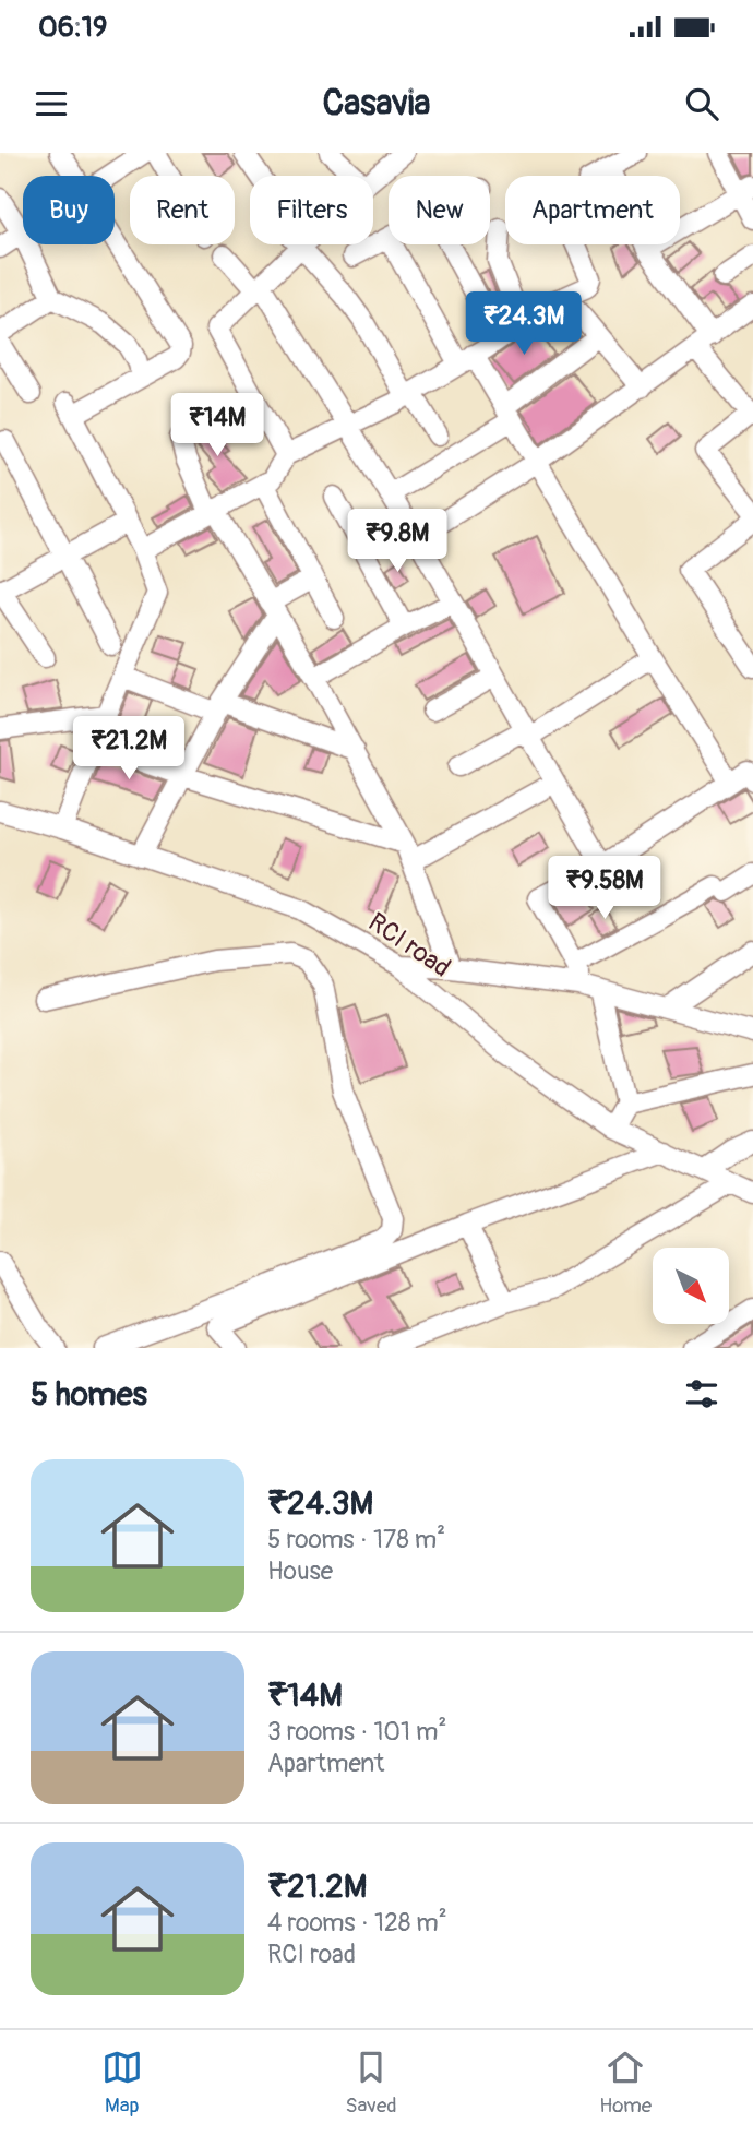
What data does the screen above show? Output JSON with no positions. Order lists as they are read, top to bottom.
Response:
{
  "streets": {
    "street": ["RCI road"]
  },
  "north": "bottom right",
  "page": {
    "status": "06:19",
    "header": "Casavia",
    "chip": [
      "Buy",
      "Rent",
      "Filters",
      "New",
      "Apartment"
    ],
    "price": [
      "₹24.3M",
      "₹14M",
      "₹9.8M",
      "₹21.2M",
      "₹9.58M"
    ],
    "heading": "5 homes",
    "list": [
      {
        "name": "₹24.3M",
        "note": "5 rooms · 178 m² · House"
      },
      {
        "name": "₹14M",
        "note": "3 rooms · 101 m² · Apartment"
      },
      {
        "name": "₹21.2M",
        "note": "4 rooms · 128 m² · RCI road"
      }
    ],
    "tabs": ["Map", "Saved", "Home"]
  }
}
